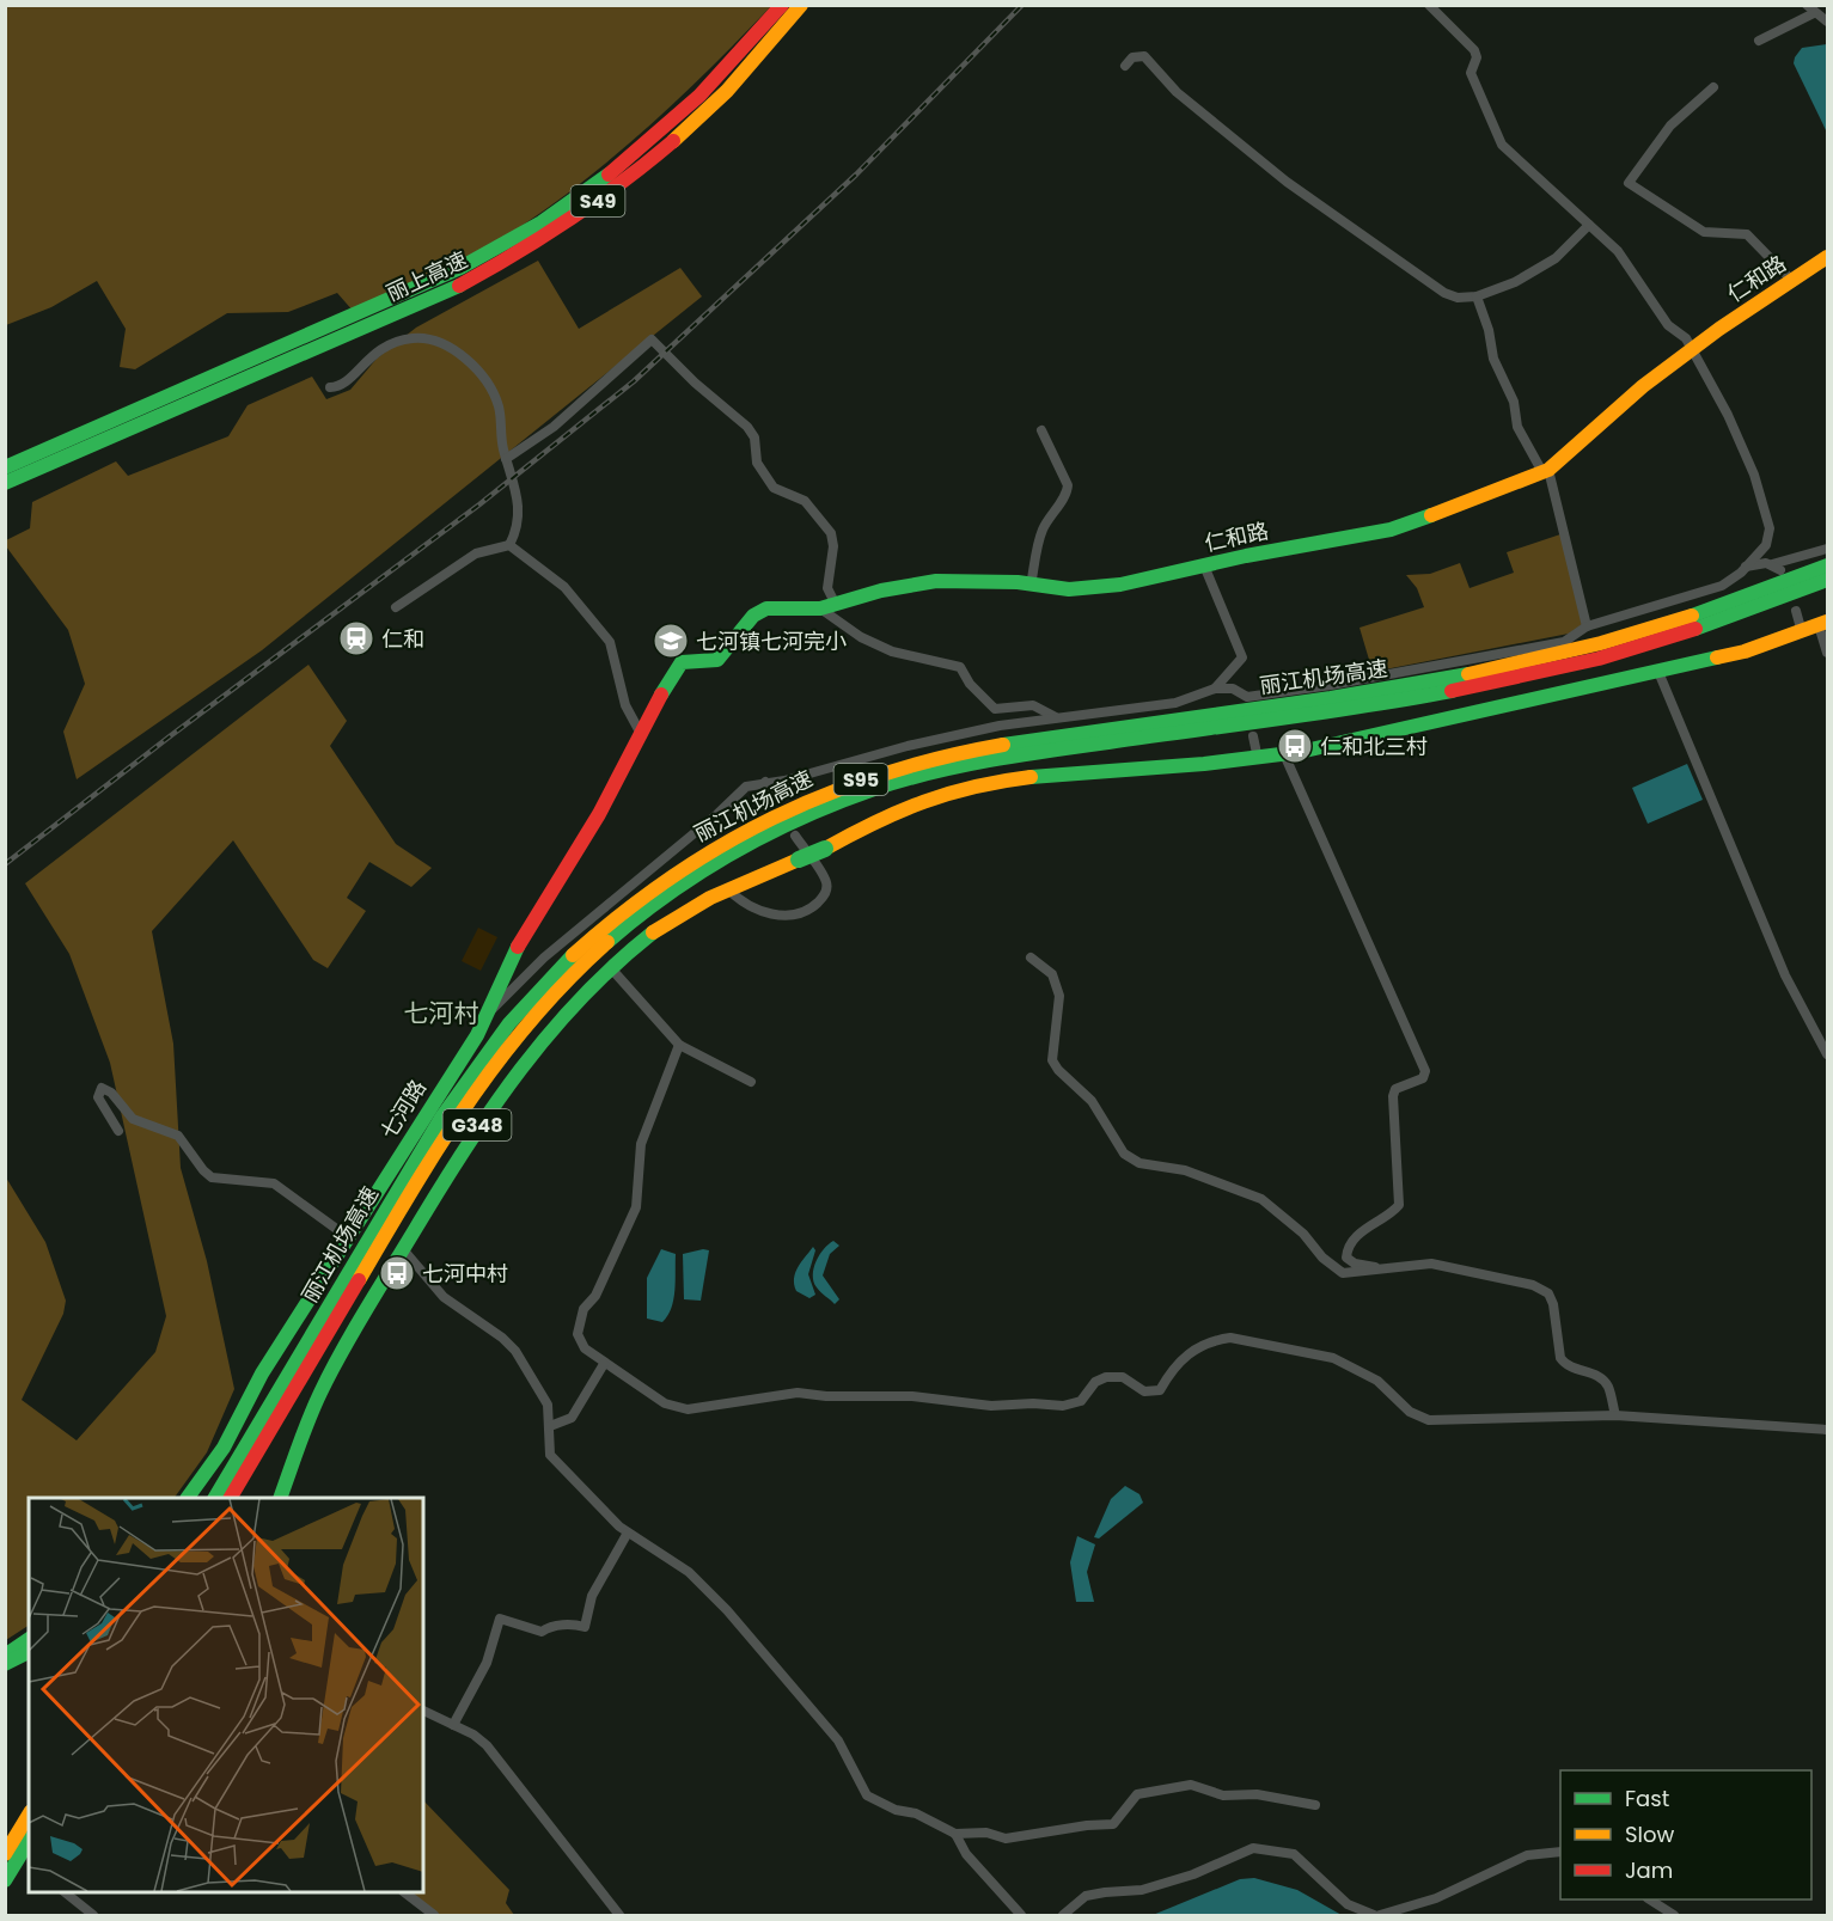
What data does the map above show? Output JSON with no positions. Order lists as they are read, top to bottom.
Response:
{
  "streets": {
    "main road": [
      "S49",
      "丽上高速",
      "仁和路",
      "丽江机场高速",
      "S95",
      "七河路",
      "G348"
    ]
  },
  "crossings": [
    ["仁和路", "七河路"]
  ],
  "districts": ["七河村"],
  "places": {
    "station": ["仁和"],
    "school or university": ["七河镇七河完小"],
    "bus stop": ["仁和北三村", "七河中村"]
  },
  "legend": ["Fast", "Slow", "Jam"]
}
